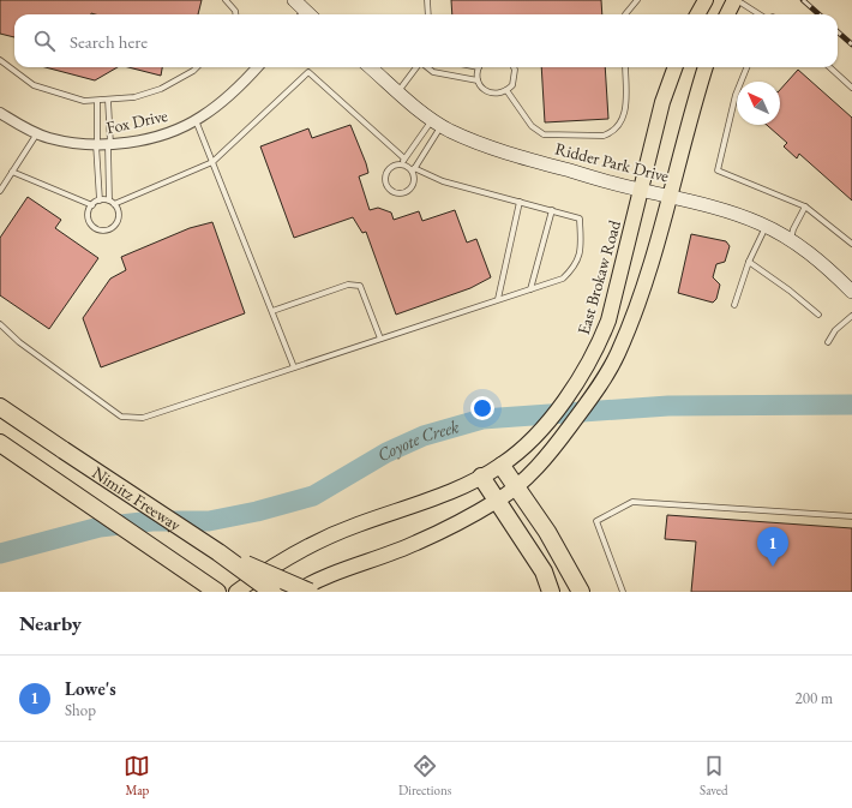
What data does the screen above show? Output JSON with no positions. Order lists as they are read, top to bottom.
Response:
{
  "streets": {
    "highway": ["Nimitz Freeway"],
    "main road": ["East Brokaw Road"],
    "street": ["Fox Drive", "Ridder Park Drive"]
  },
  "crossings": [
    ["Ridder Park Drive", "East Brokaw Road"]
  ],
  "water": ["Coyote Creek"],
  "north": "top left",
  "page": {
    "search": "Search here",
    "pins": "1",
    "heading": "Nearby",
    "list": [
      {
        "mark": "1",
        "name": "Lowe's",
        "note": "Shop",
        "value": "200 m"
      }
    ],
    "nav": ["Map", "Directions", "Saved"]
  }
}
